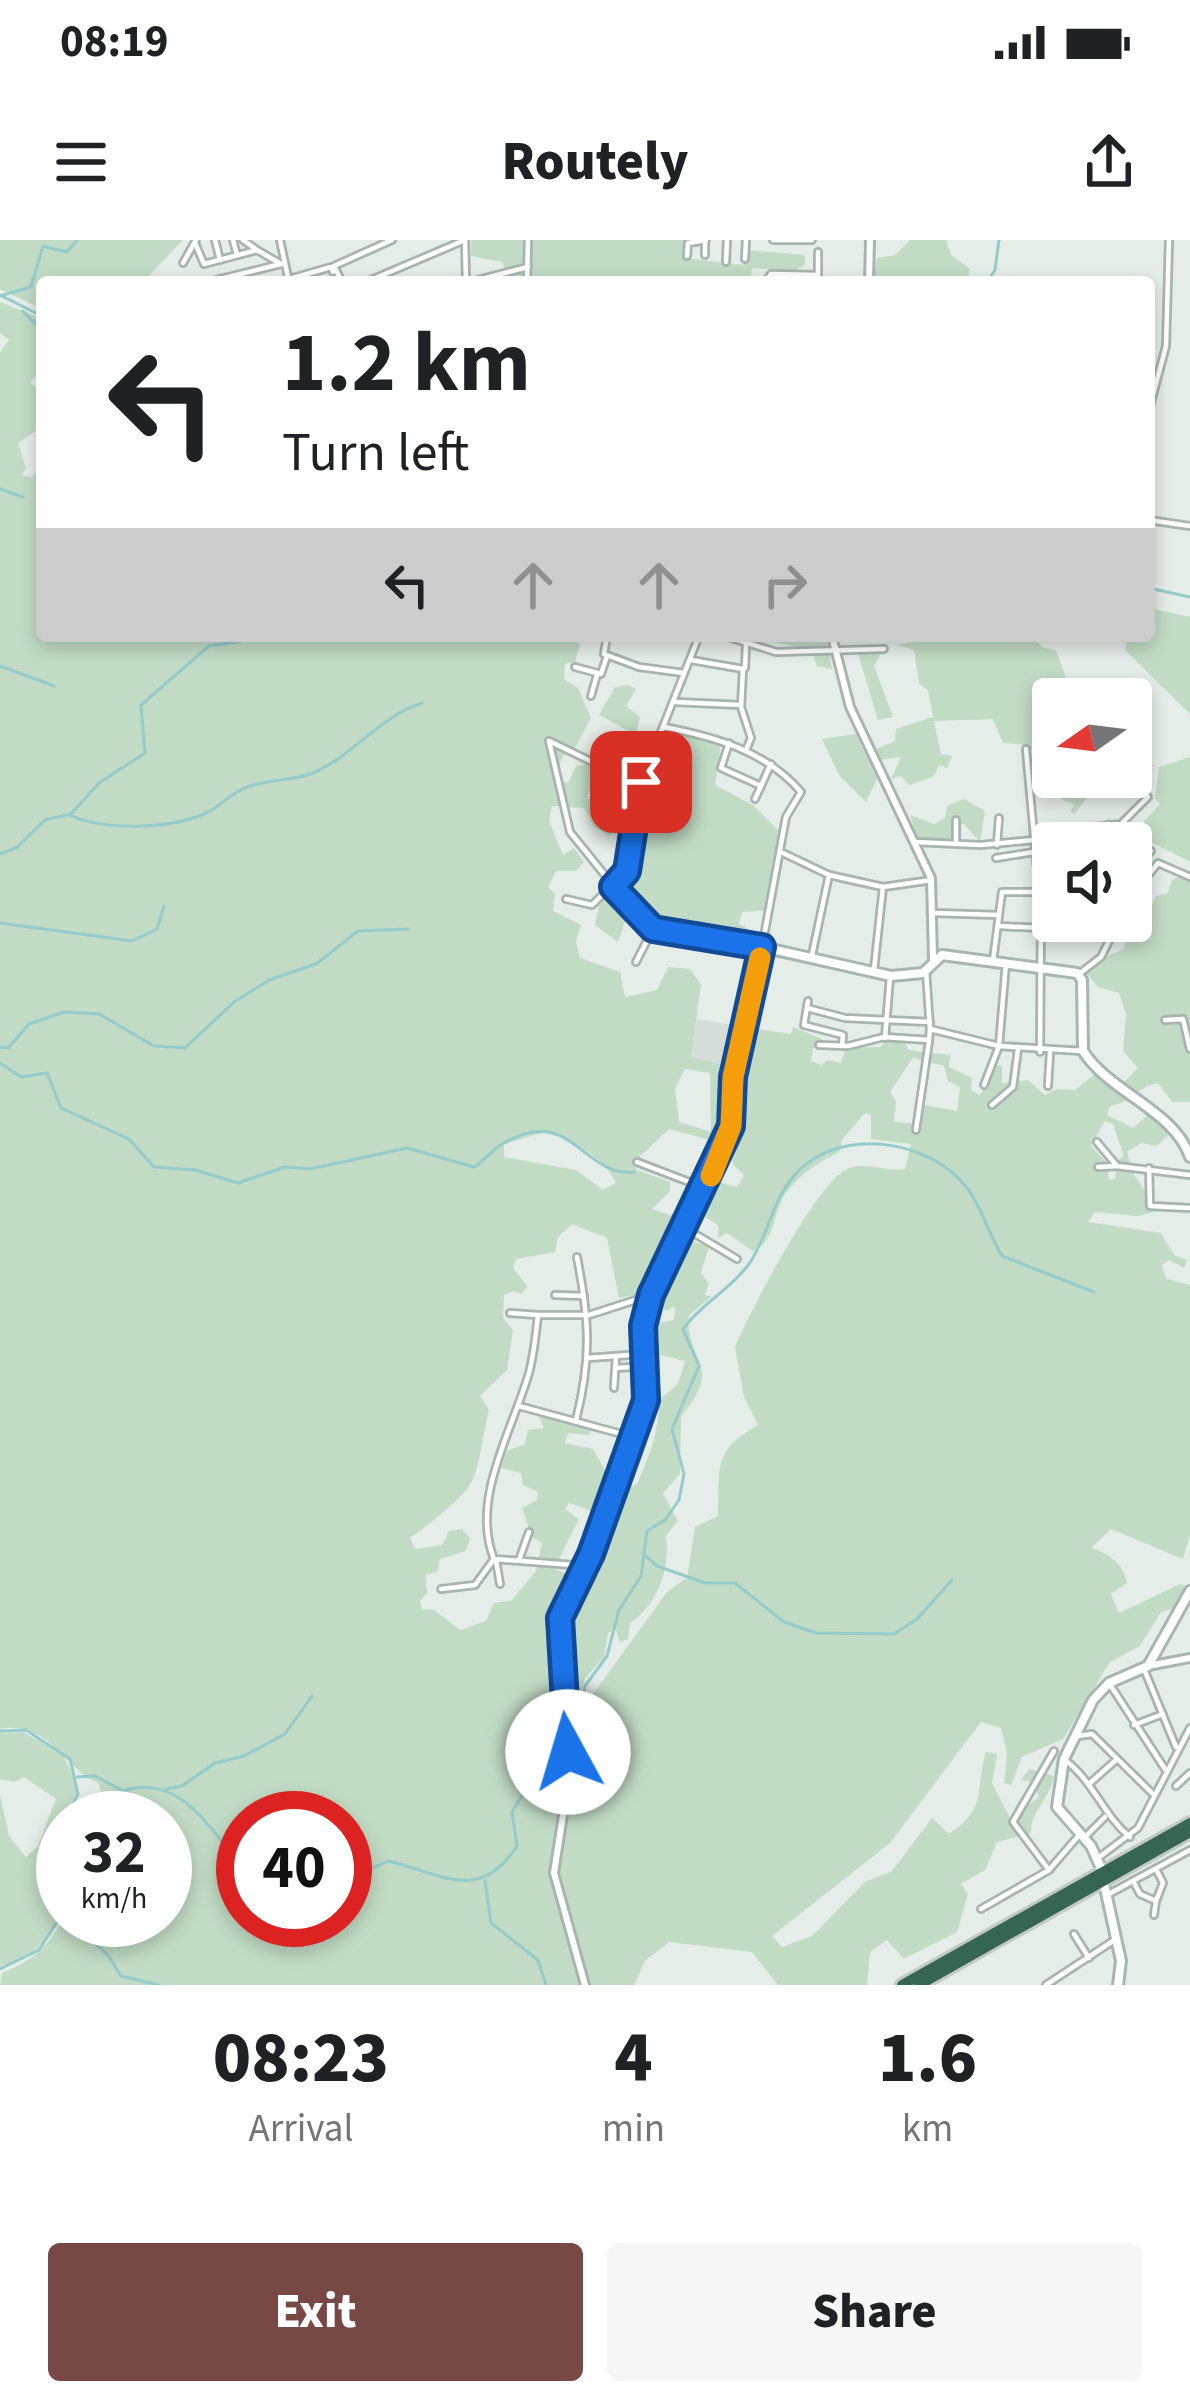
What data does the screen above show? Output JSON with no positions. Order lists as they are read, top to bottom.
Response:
{
  "north": "left",
  "page": {
    "status": "08:19",
    "header": "Routely",
    "turn": ["1.2 km", "Turn left"],
    "speed": "32 km/h",
    "limit": "40",
    "eta": [
      "08:23",
      "Arrival",
      "4",
      "min",
      "1.6",
      "km"
    ],
    "buttons": ["Exit", "Share"]
  }
}
